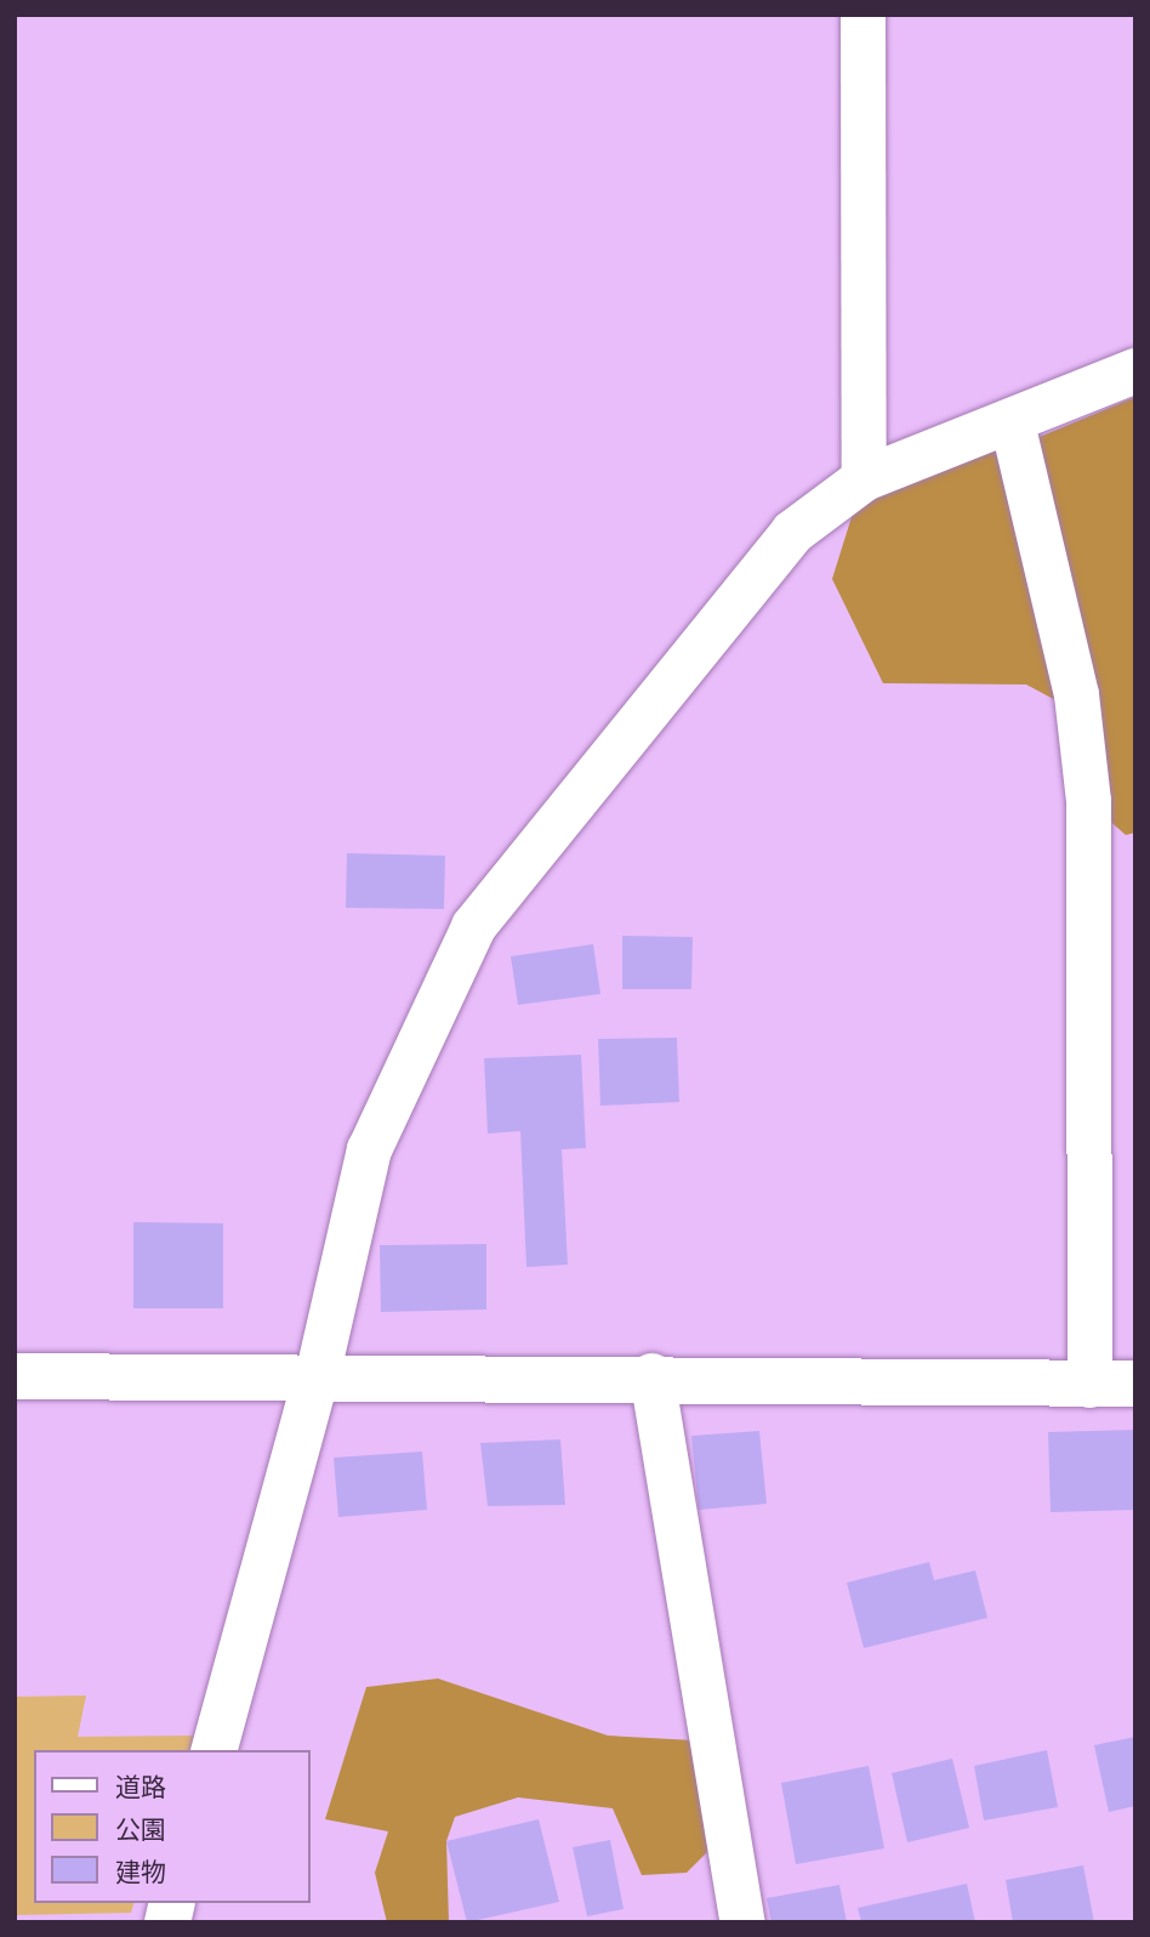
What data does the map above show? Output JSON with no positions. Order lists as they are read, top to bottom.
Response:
{
  "legend": ["道路", "公園", "建物"]
}
